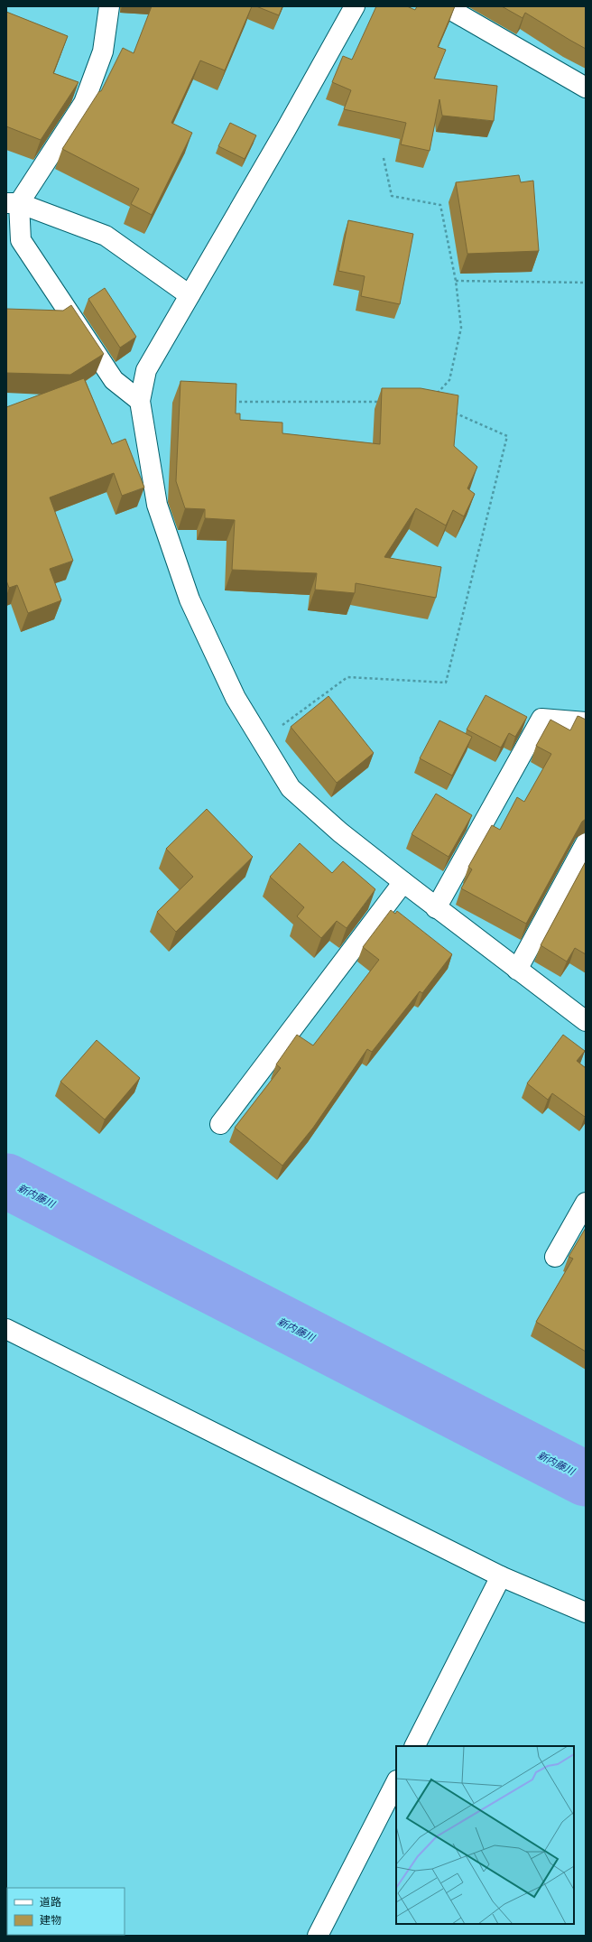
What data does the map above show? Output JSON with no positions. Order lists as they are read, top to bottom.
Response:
{
  "water": ["新内藤川"],
  "legend": ["道路", "建物"]
}
